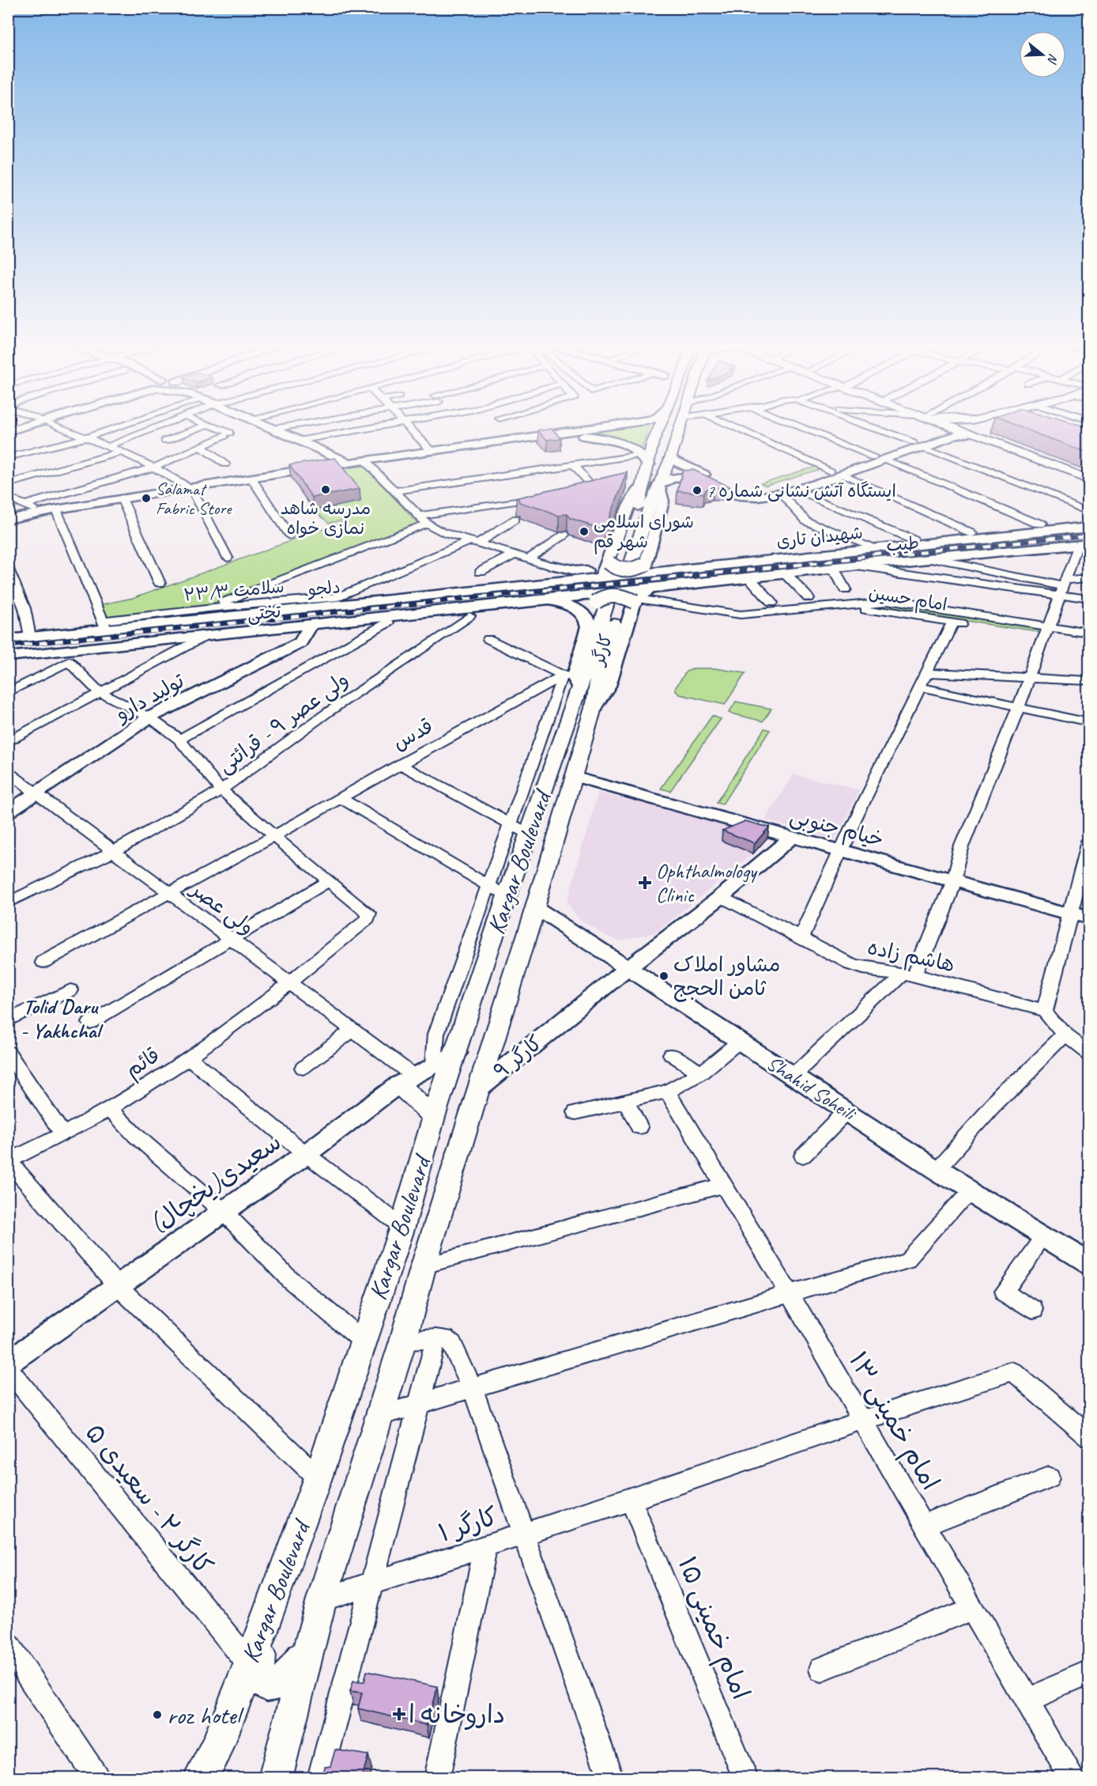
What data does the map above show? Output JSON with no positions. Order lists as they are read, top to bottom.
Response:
{
  "streets": {
    "main road": ["Kargar Boulevard"],
    "street": [
      "شهیدان تاری",
      "طیب",
      "دلجو",
      "سلامت ۲۳/۳",
      "امام حسین",
      "تختی",
      "کارگر",
      "تولید دارو",
      "ولی عصر ۹ - قرائتی",
      "قدس",
      "خیام جنوبی",
      "ولی عصر",
      "هاشم زاده",
      "کارگر ۹",
      "قائم",
      "Shahid Soheili",
      "سعیدی(یخچال)",
      "امام خمینی ۱۳",
      "کارگر ۲ - سعیدی ۵",
      "کارگر ۱",
      "امام خمینی ۱۵"
    ]
  },
  "crossings": [
    ["شهیدان تاری", "دلجو"],
    ["طیب", "تختی"],
    ["طیب", "کارگر"],
    ["دلجو", "سلامت ۲۳/۳"],
    ["تختی", "کارگر"],
    ["تختی", "تولید دارو"],
    ["کارگر", "Kargar Boulevard"],
    ["تولید دارو", "ولی عصر"],
    ["ولی عصر ۹ - قرائتی", "ولی عصر"],
    ["قدس", "Kargar Boulevard"],
    ["قدس", "ولی عصر"],
    ["خیام جنوبی", "Kargar Boulevard"],
    ["خیام جنوبی", "کارگر ۹"],
    ["Kargar Boulevard", "کارگر ۹"],
    ["Kargar Boulevard", "Shahid Soheili"],
    ["Kargar Boulevard", "سعیدی(یخچال)"],
    ["Kargar Boulevard", "کارگر ۲ - سعیدی ۵"],
    ["Kargar Boulevard", "کارگر ۱"],
    ["ولی عصر", "قائم"],
    ["ولی عصر", "سعیدی(یخچال)"],
    ["هاشم زاده", "کارگر ۹"],
    ["کارگر ۹", "Shahid Soheili"],
    ["امام خمینی ۱۳", "کارگر ۱"],
    ["کارگر ۱", "امام خمینی ۱۵"]
  ],
  "districts": ["Tolid Daru - Yakhchal"],
  "places": {
    "other": [
      "مدرسه شاهد نمازی خواه",
      "ایستگاه آتش نشانی شماره 7",
      "Salamat Fabric Store",
      "شورای اسلامی شهر قم",
      "مشاور املاک ثامن الحجج",
      "roz hotel"
    ],
    "health": ["Ophthalmology Clinic", "داروخانه ا"]
  },
  "north": "right"
}
